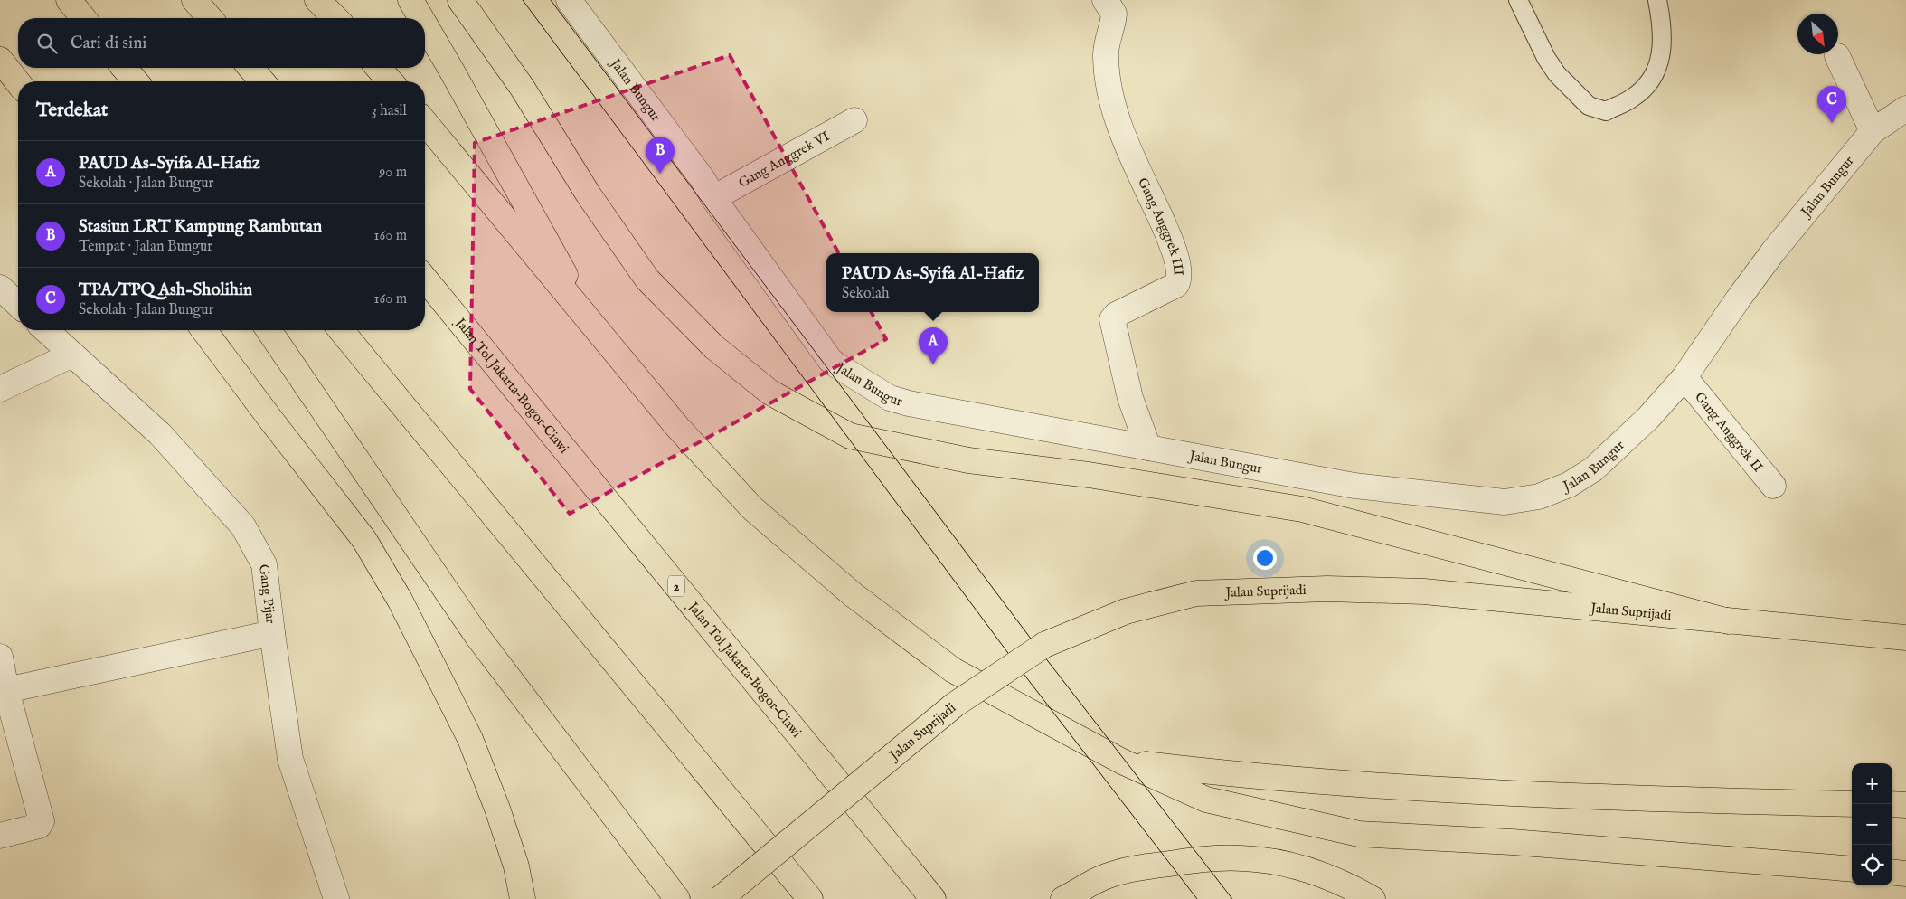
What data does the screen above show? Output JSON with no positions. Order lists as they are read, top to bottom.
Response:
{
  "streets": {
    "main road": ["Jalan Tol Jakarta–Bogor–Ciawi", "2", "Jalan Suprijadi"],
    "street": [
      "Jalan Bungur",
      "Gang Anggrek VI",
      "Gang Anggrek III",
      "Gang Anggrek II",
      "Gang Pijar"
    ]
  },
  "crossings": [
    ["Jalan Bungur", "Gang Anggrek VI"],
    ["Jalan Bungur", "Gang Anggrek III"],
    ["Jalan Bungur", "Gang Anggrek II"]
  ],
  "north": "bottom right",
  "page": {
    "search": "Cari di sini",
    "heading": ["Terdekat", "3 hasil"],
    "pins": ["C", "B", "A"],
    "list": [
      {
        "mark": "A",
        "name": "PAUD As-Syifa Al-Hafiz",
        "note": "Sekolah · Jalan Bungur",
        "value": "90 m"
      },
      {
        "mark": "B",
        "name": "Stasiun LRT Kampung Rambutan",
        "note": "Tempat · Jalan Bungur",
        "value": "160 m"
      },
      {
        "mark": "C",
        "name": "TPA/TPQ Ash-Sholihin",
        "note": "Sekolah · Jalan Bungur",
        "value": "160 m"
      }
    ],
    "popup": ["PAUD As-Syifa Al-Hafiz", "Sekolah"],
    "map_buttons": ["+", "−"]
  }
}
